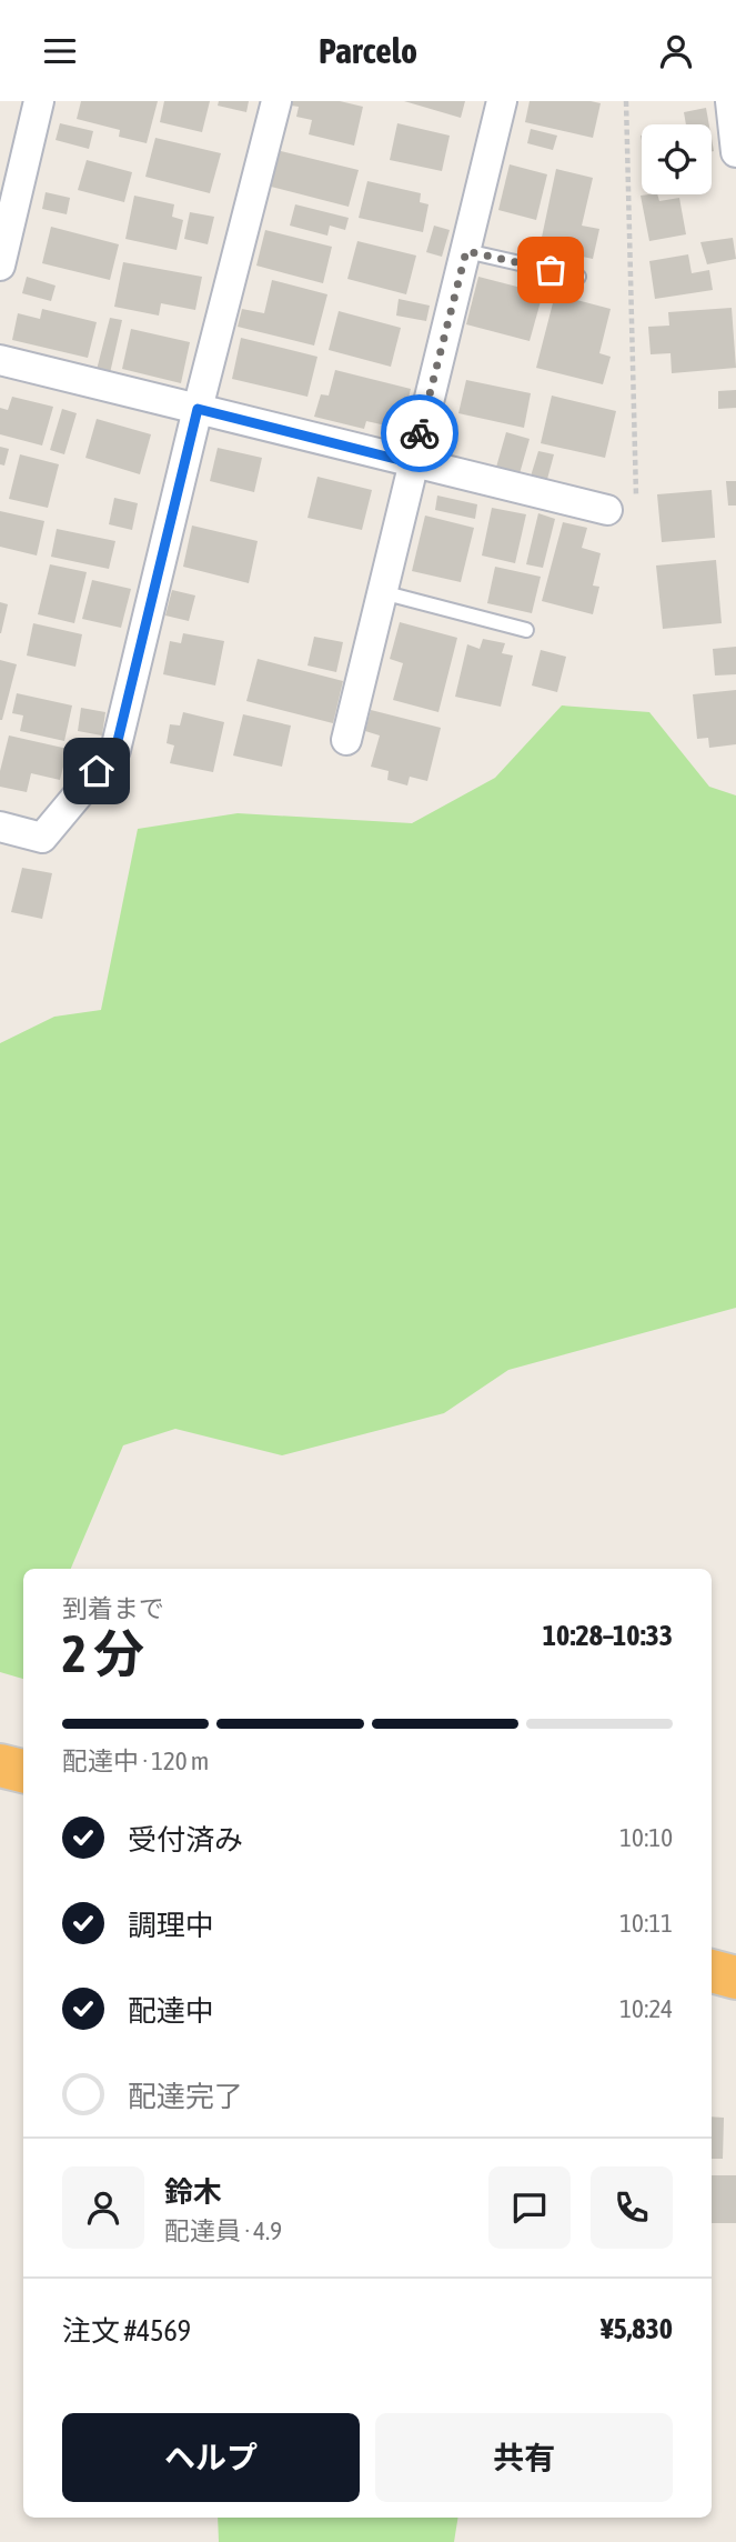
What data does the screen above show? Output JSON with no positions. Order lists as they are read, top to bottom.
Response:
{
  "page": {
    "header": "Parcelo",
    "heading": ["2 分", "到着まで", "10:28–10:33"],
    "panel": [
      "鈴木",
      "配達員 · 4.9",
      "注文 #4569",
      "¥5,830"
    ],
    "bar": "配達中 · 120 m",
    "list": [
      ["受付済み", "10:10"],
      ["調理中", "10:11"],
      ["配達中", "10:24"],
      "配達完了"
    ],
    "buttons": ["ヘルプ", "共有"]
  }
}
